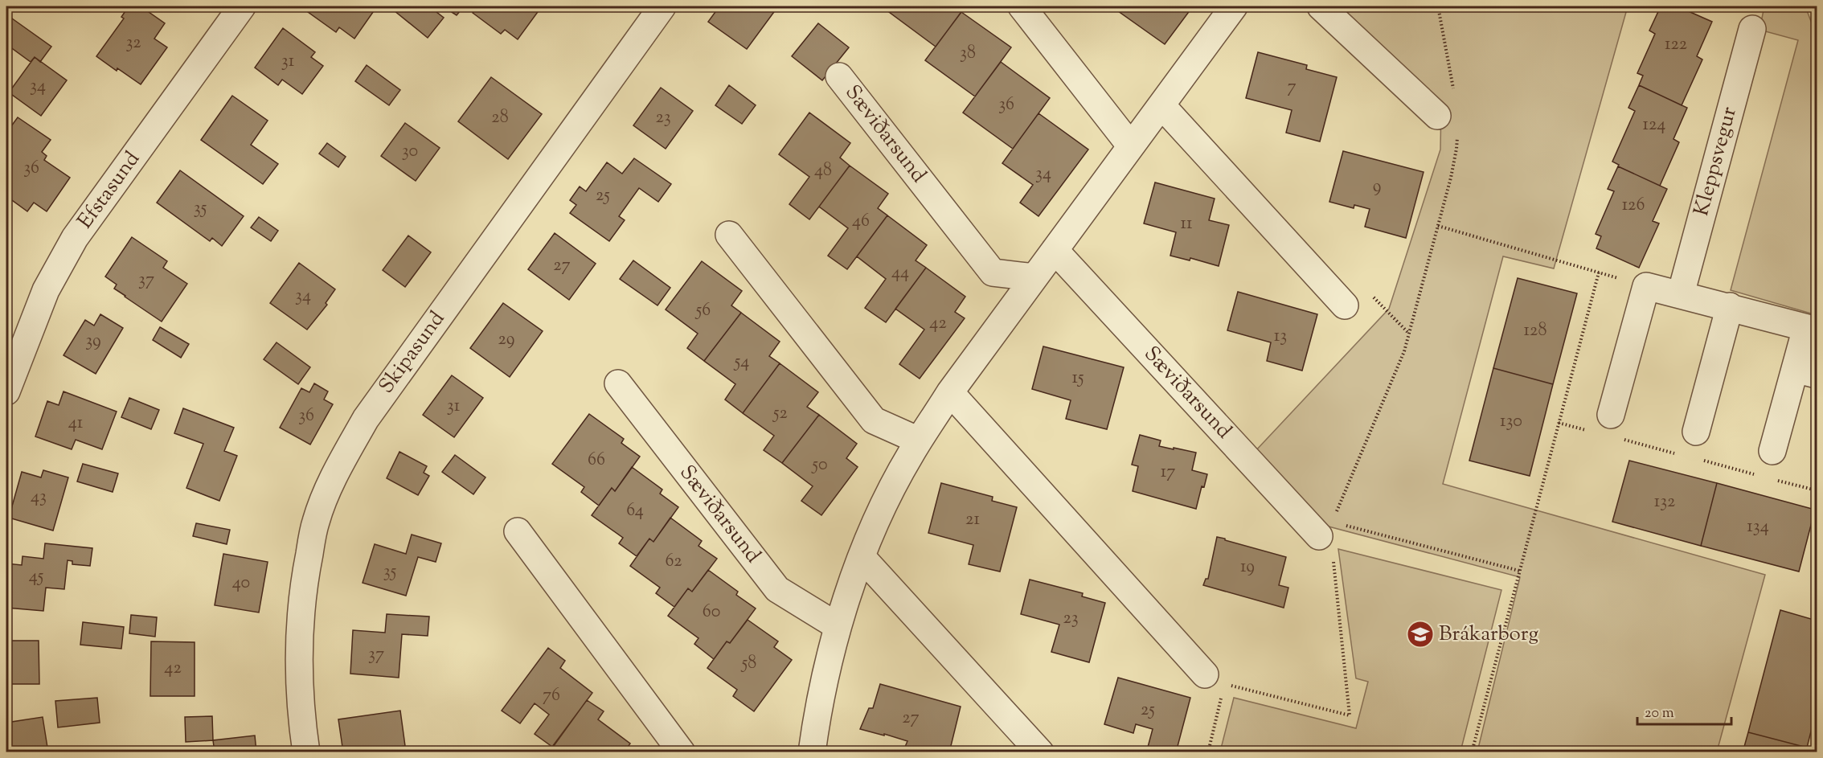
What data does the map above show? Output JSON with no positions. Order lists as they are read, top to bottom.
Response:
{
  "streets": {
    "street": [
      "Sæviðarsund",
      "Kleppsvegur",
      "Efstasund",
      "Skipasund"
    ]
  },
  "places": {
    "school or university": ["Brákarborg"]
  },
  "house_numbers": [
    "32",
    "122",
    "38",
    "31",
    "34",
    "7",
    "36",
    "28",
    "23",
    "124",
    "30",
    "36",
    "48",
    "34",
    "9",
    "25",
    "126",
    "35",
    "46",
    "11",
    "27",
    "44",
    "37",
    "34",
    "56",
    "42",
    "128",
    "13",
    "29",
    "39",
    "54",
    "15",
    "31",
    "52",
    "36",
    "130",
    "41",
    "66",
    "50",
    "17",
    "43",
    "132",
    "64",
    "21",
    "134",
    "62",
    "19",
    "35",
    "45",
    "40",
    "60",
    "23",
    "37",
    "58",
    "42",
    "76",
    "25",
    "27"
  ],
  "scale_bar": "20 m"
}
